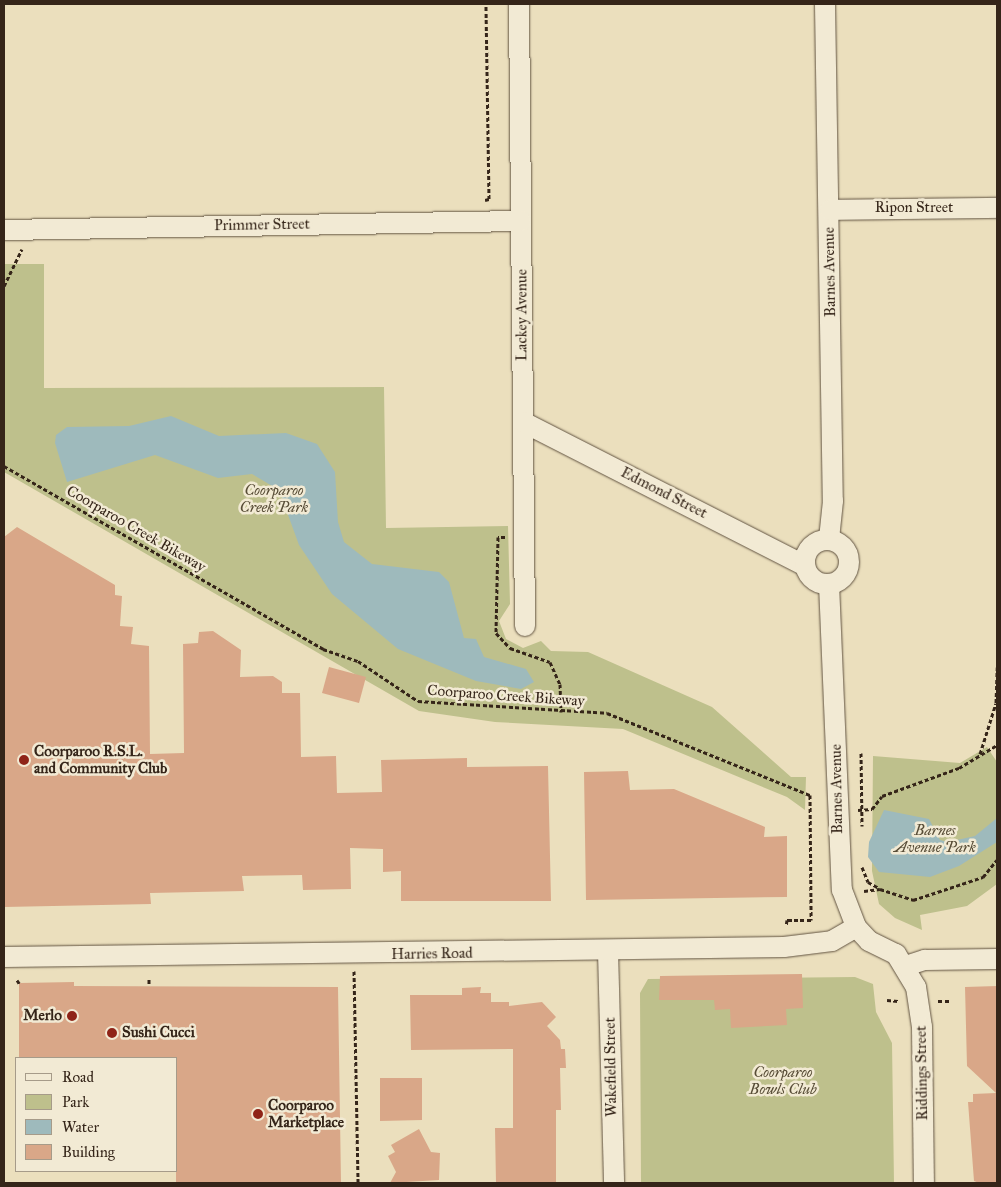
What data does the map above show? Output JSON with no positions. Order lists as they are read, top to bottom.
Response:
{
  "streets": {
    "street": [
      "Ripon Street",
      "Primmer Street",
      "Barnes Avenue",
      "Lackey Avenue",
      "Edmond Street",
      "Harries Road",
      "Wakefield Street",
      "Riddings Street"
    ],
    "path": ["Coorparoo Creek Bikeway"]
  },
  "crossings": [
    ["Ripon Street", "Barnes Avenue"],
    ["Primmer Street", "Lackey Avenue"],
    ["Barnes Avenue", "Edmond Street"],
    ["Barnes Avenue", "Harries Road"],
    ["Barnes Avenue", "Riddings Street"],
    ["Lackey Avenue", "Edmond Street"],
    ["Coorparoo Creek Bikeway", "Harries Road"],
    ["Harries Road", "Wakefield Street"]
  ],
  "parks": ["Coorparoo Creek Park", "Barnes Avenue Park", "Coorparoo Bowls Club"],
  "places": [
    "Coorparoo R.S.L. and Community Club",
    "Merlo",
    "Sushi Cucci",
    "Coorparoo Marketplace"
  ],
  "legend": [
    "Road",
    "Park",
    "Water",
    "Building"
  ]
}
